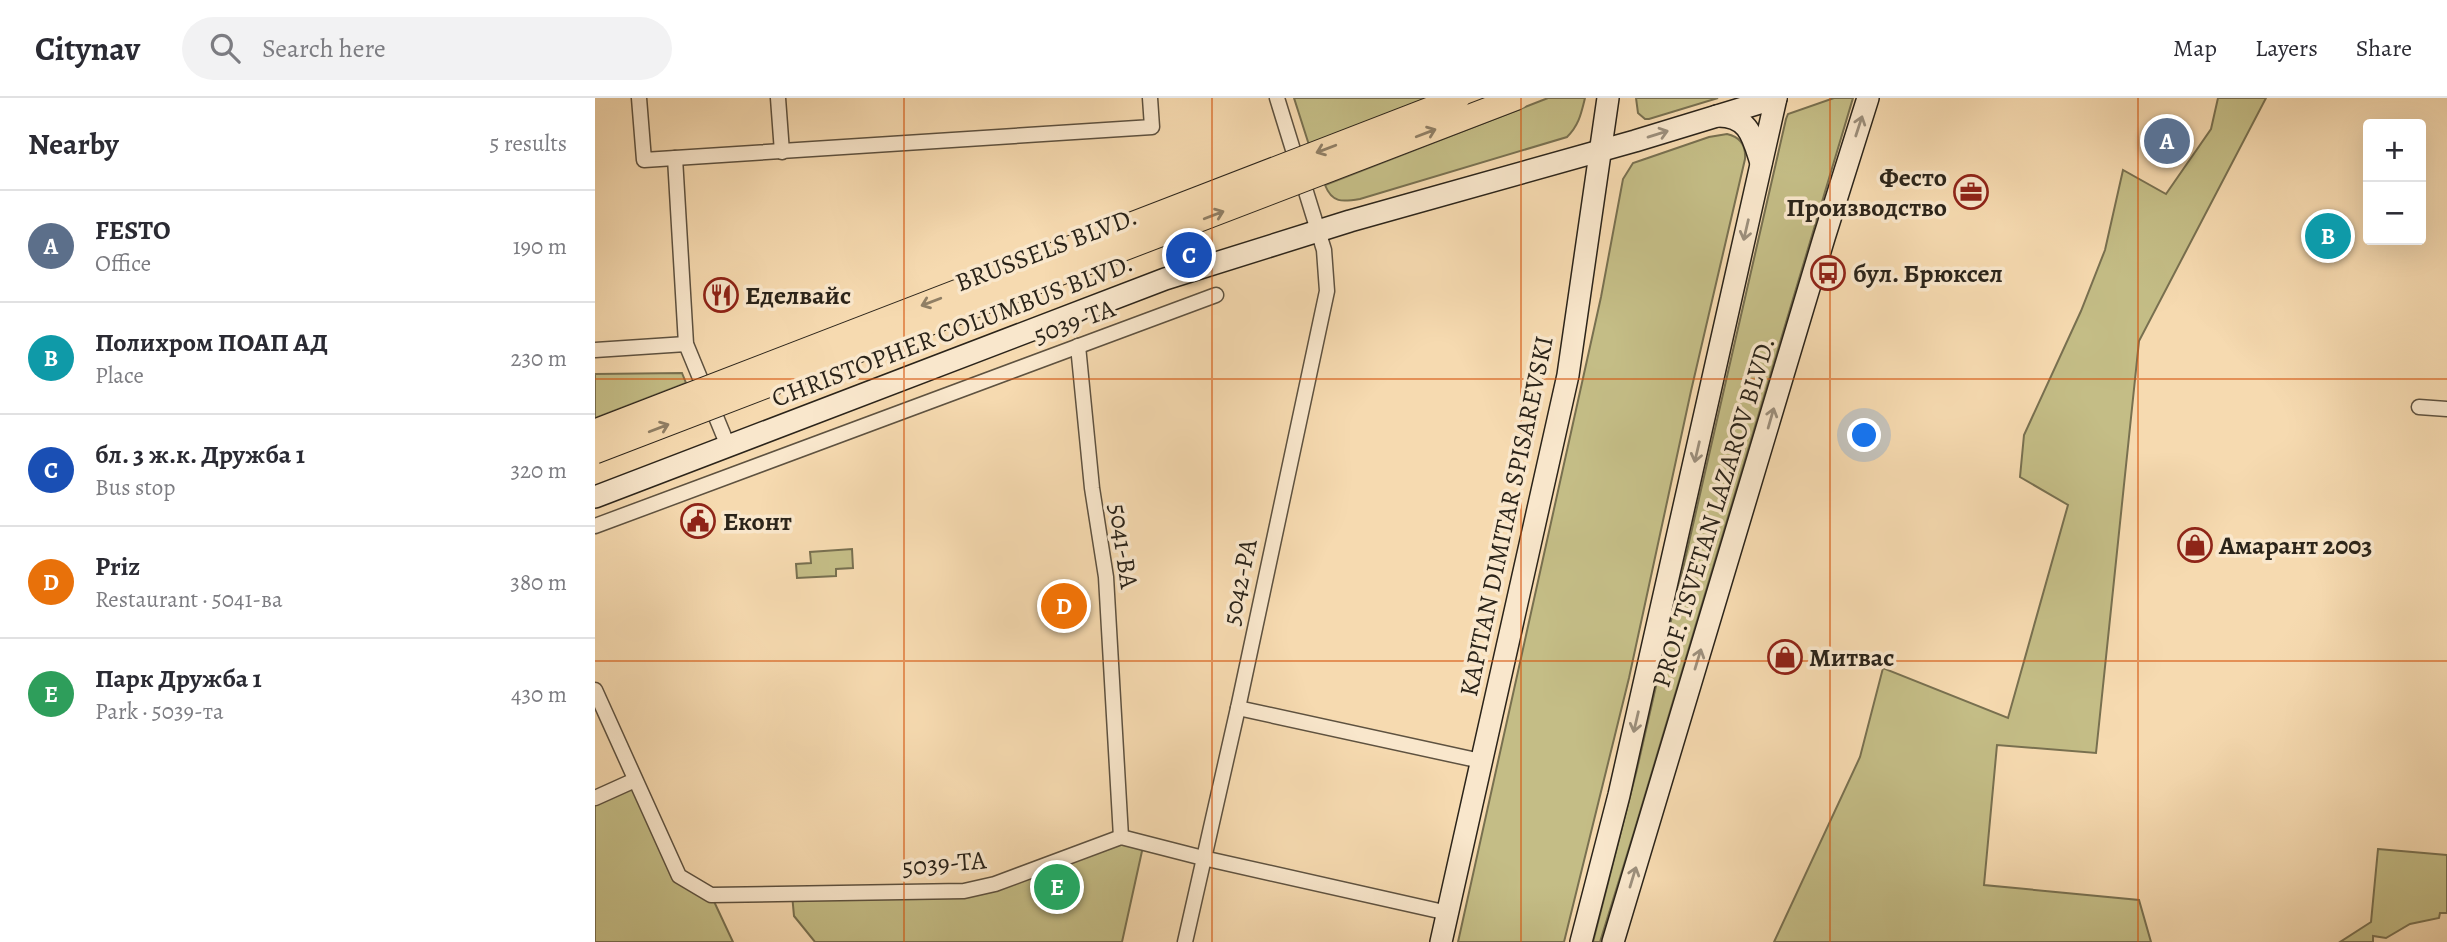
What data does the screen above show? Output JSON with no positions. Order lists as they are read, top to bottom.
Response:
{
  "streets": {
    "main road": [
      "BRUSSELS BLVD.",
      "CHRISTOPHER COLUMBUS BLVD.",
      "PROF. TSVETAN LAZAROV BLVD.",
      "KAPITAN DIMITAR SPISAREVSKI"
    ],
    "street": ["5039-ТА", "5041-ВА", "5042-РА"]
  },
  "crossings": [
    ["5039-ТА", "5041-ВА"],
    ["CHRISTOPHER COLUMBUS BLVD.", "PROF. TSVETAN LAZAROV BLVD."],
    ["CHRISTOPHER COLUMBUS BLVD.", "KAPITAN DIMITAR SPISAREVSKI"],
    ["CHRISTOPHER COLUMBUS BLVD.", "5042-РА"]
  ],
  "places": {
    "office": ["Фесто Производство"],
    "bus stop": ["бул. Брюксел"],
    "restaurant": ["Еделвайс"],
    "public building": ["Еконт"],
    "shop": ["Амарант 2003", "Митвас"]
  },
  "page": {
    "header": "Citynav",
    "search": "Search here",
    "nav": ["Map", "Layers", "Share"],
    "heading": ["Nearby", "5 results"],
    "pins": [
      "A",
      "B",
      "C",
      "D",
      "E"
    ],
    "map_buttons": ["+", "−"],
    "list": [
      {
        "mark": "A",
        "name": "FESTO",
        "note": "Office",
        "value": "190 m"
      },
      {
        "mark": "B",
        "name": "Полихром ПОАП АД",
        "note": "Place",
        "value": "230 m"
      },
      {
        "mark": "C",
        "name": "бл. 3 ж.к. Дружба 1",
        "note": "Bus stop",
        "value": "320 m"
      },
      {
        "mark": "D",
        "name": "Priz",
        "note": "Restaurant · 5041-ва",
        "value": "380 m"
      },
      {
        "mark": "E",
        "name": "Парк Дружба 1",
        "note": "Park · 5039-та",
        "value": "430 m"
      }
    ]
  }
}
